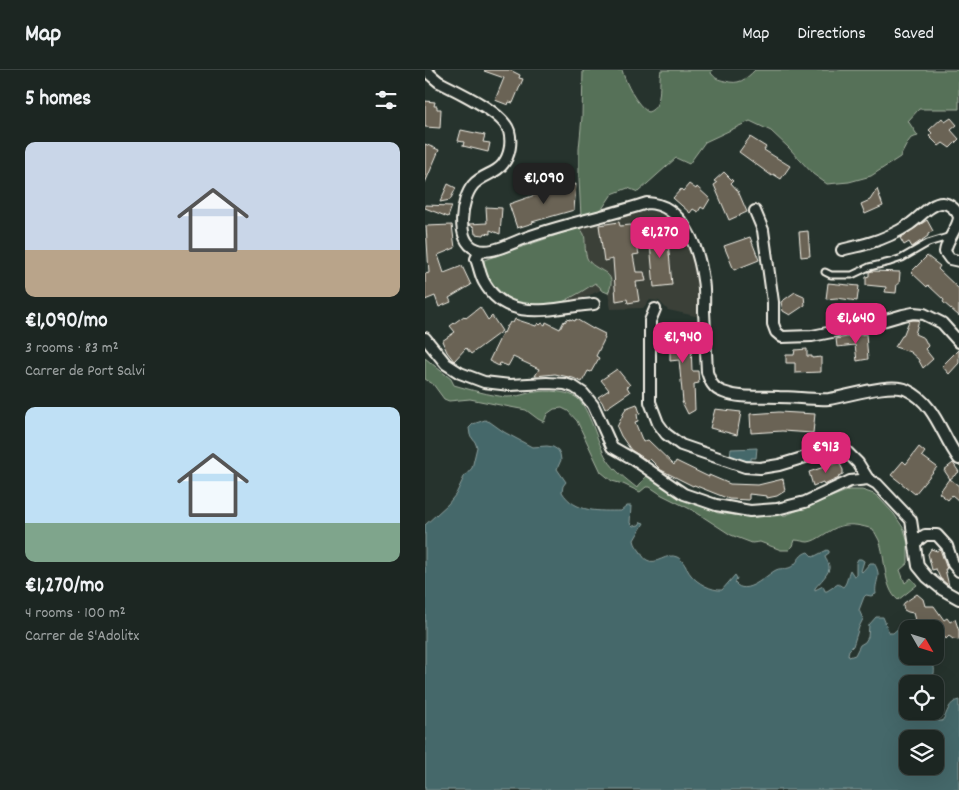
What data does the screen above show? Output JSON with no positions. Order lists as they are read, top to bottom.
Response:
{
  "north": "bottom right",
  "page": {
    "header": "Map",
    "nav": ["Map", "Directions", "Saved"],
    "heading": "5 homes",
    "list": [
      {
        "name": "€1,090/mo",
        "note": "3 rooms · 83 m² · Carrer de Port Salvi"
      },
      {
        "name": "€1,270/mo",
        "note": "4 rooms · 100 m² · Carrer de S'Adolitx"
      }
    ],
    "price": [
      "€1,090",
      "€1,270",
      "€1,640",
      "€1,940",
      "€913"
    ]
  }
}
